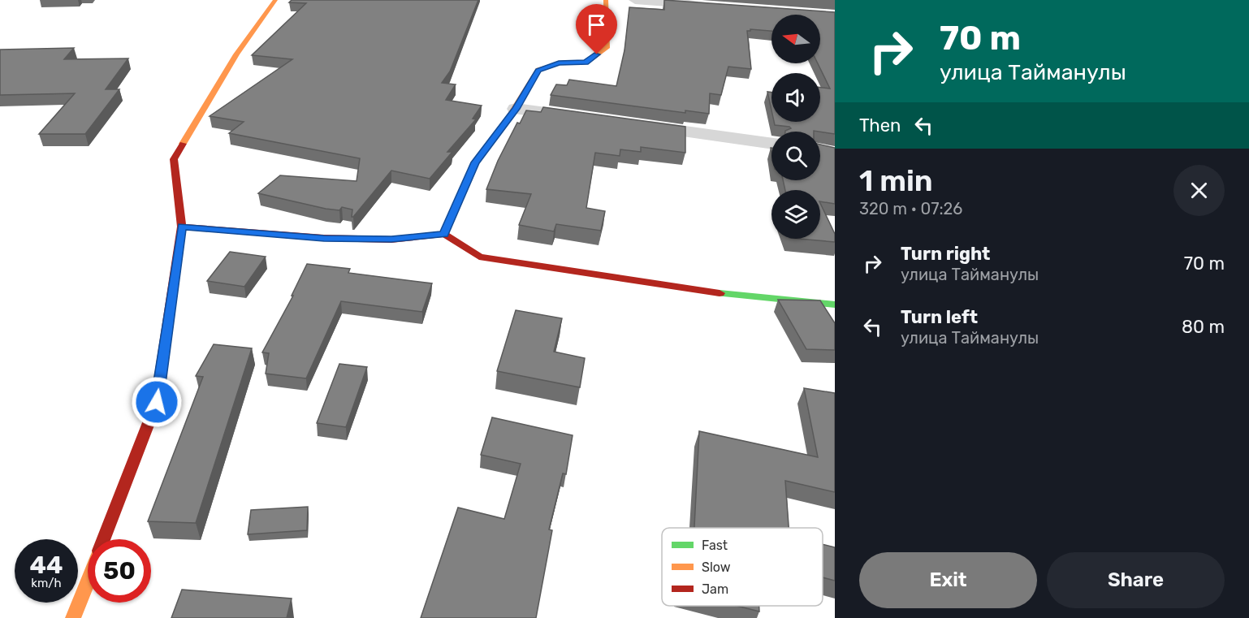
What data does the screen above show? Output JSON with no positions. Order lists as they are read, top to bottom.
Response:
{
  "legend": ["Fast", "Slow", "Jam"],
  "north": "left",
  "page": {
    "turn": ["70 m", "улица Тайманулы"],
    "then": "Then",
    "heading": ["1 min", "320 m · 07:26"],
    "list": [
      {
        "name": "Turn right",
        "note": "улица Тайманулы",
        "value": "70 m"
      },
      {
        "name": "Turn left",
        "note": "улица Тайманулы",
        "value": "80 m"
      }
    ],
    "speed": "44 km/h",
    "limit": "50",
    "buttons": ["Exit", "Share"]
  }
}
